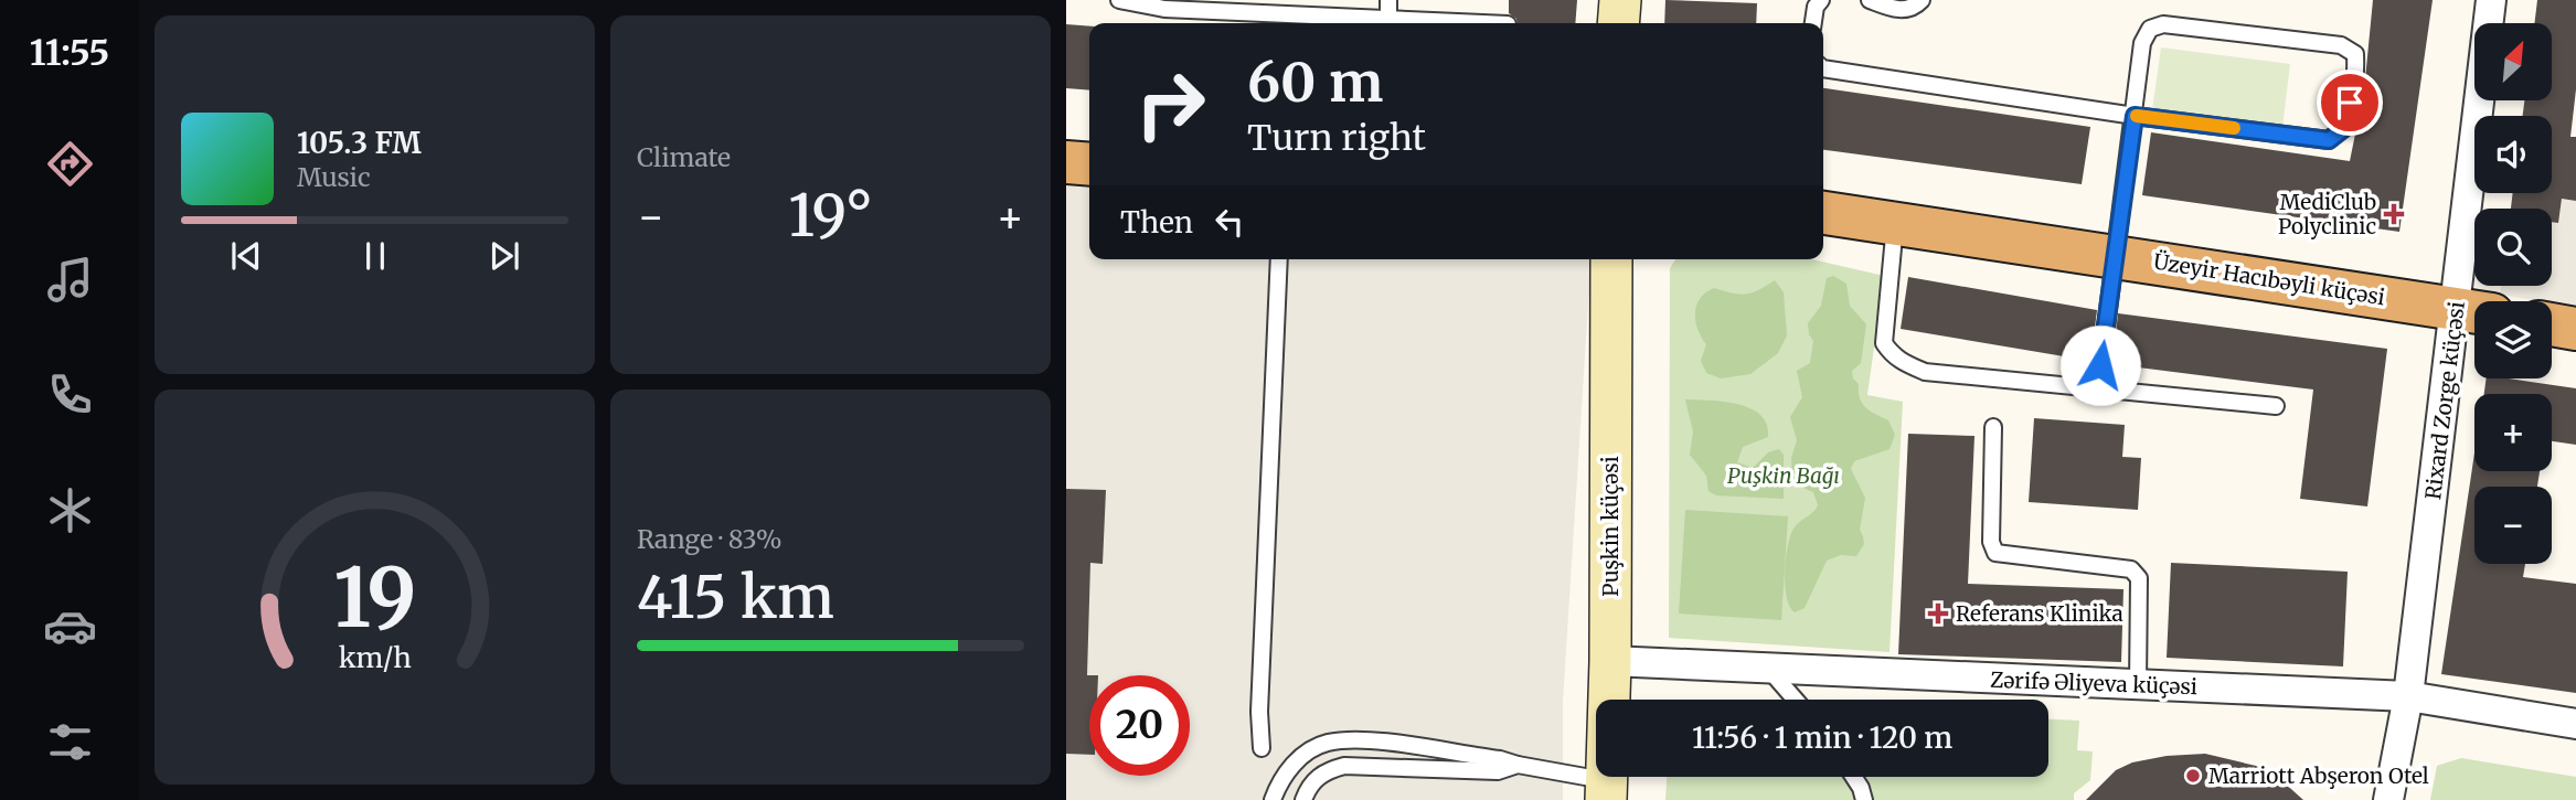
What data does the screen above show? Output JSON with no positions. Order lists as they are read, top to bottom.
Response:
{
  "streets": {
    "highway": ["Üzeyir Hacıbəyli küçəsi"],
    "main road": ["Puşkin küçəsi"],
    "street": ["Rixard Zorge küçəsi", "Zərifə Əliyeva küçəsi"]
  },
  "crossings": [
    ["Üzeyir Hacıbəyli küçəsi", "Rixard Zorge küçəsi"],
    ["Rixard Zorge küçəsi", "Zərifə Əliyeva küçəsi"],
    ["Puşkin küçəsi", "Zərifə Əliyeva küçəsi"]
  ],
  "parks": ["Puşkin Bağı"],
  "places": {
    "health": ["MediClub Polyclinic", "Referans Klinika"],
    "other": ["Marriott Abşeron Otel"]
  },
  "north": "top right",
  "page": {
    "tabs": "11:55",
    "tile": [
      "Climate",
      ["Range · 83%", "415 km"]
    ],
    "map_buttons": ["+", "−"],
    "turn": ["60 m", "Turn right"],
    "song": ["105.3 FM", "Music"],
    "heat": ["−", "19°", "+"],
    "then": "Then",
    "limit": "20",
    "trip": "11:56 · 1 min · 120 m",
    "gauge": ["19", "km/h"]
  }
}
